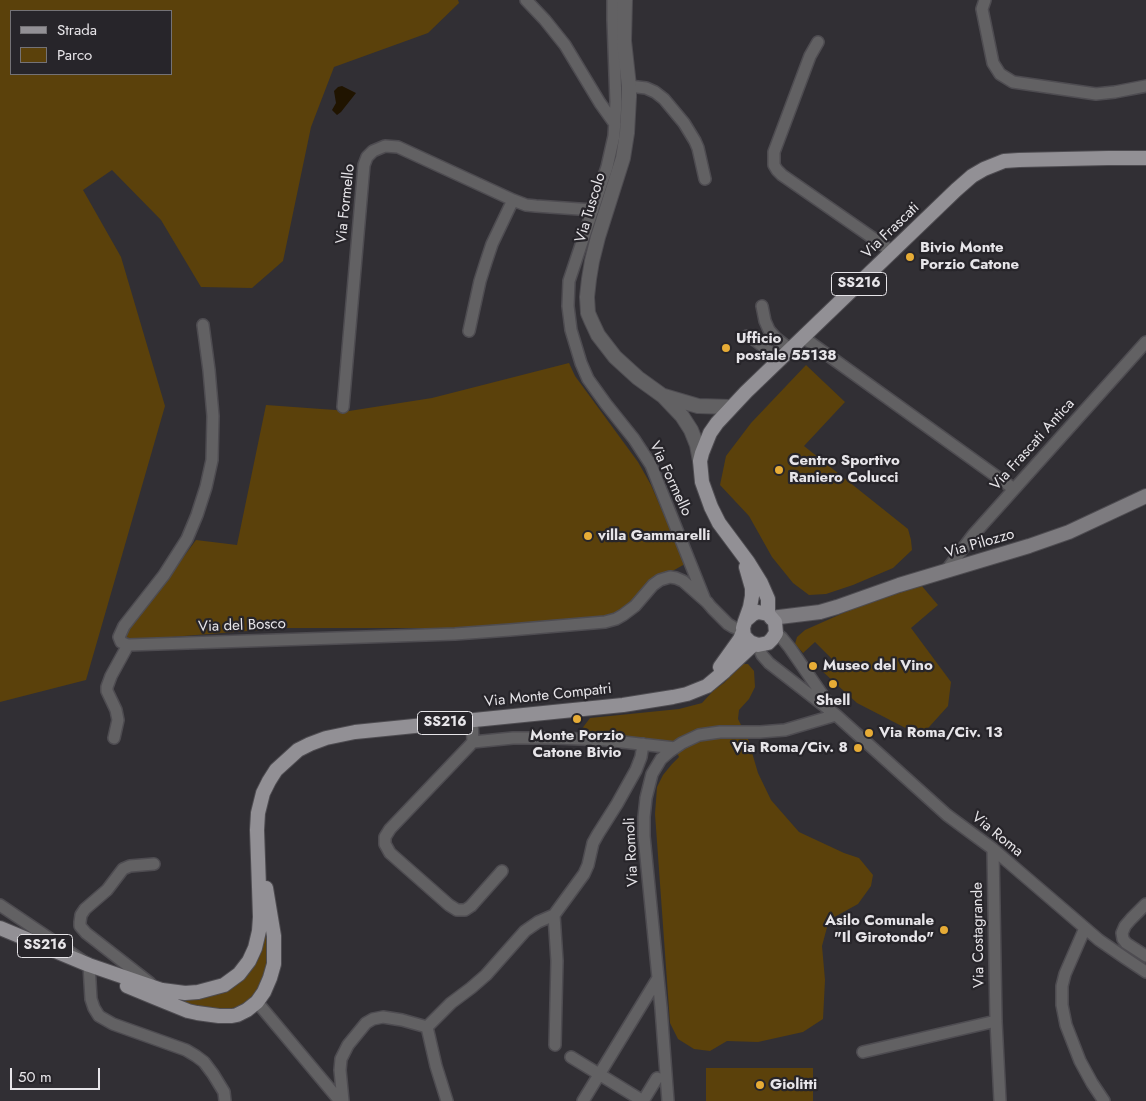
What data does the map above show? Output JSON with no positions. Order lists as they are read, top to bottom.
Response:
{
  "streets": {
    "main road": [
      "Via Frascati",
      "SS216",
      "Via Pilozzo",
      "Via Monte Compatri"
    ],
    "street": [
      "Via Formello",
      "Via Tuscolo",
      "Via Frascati Antica",
      "Via del Bosco",
      "Via Roma",
      "Via Romoli",
      "Via Costagrande"
    ]
  },
  "crossings": [
    ["Via Formello", "Via del Bosco"],
    ["Via Frascati", "Via Pilozzo"],
    ["Via Frascati", "Via del Bosco"],
    ["Via Frascati", "Via Monte Compatri"],
    ["Via Frascati Antica", "Via Pilozzo"],
    ["Via Pilozzo", "Via del Bosco"],
    ["Via Pilozzo", "Via Monte Compatri"],
    ["Via del Bosco", "Via Monte Compatri"],
    ["Via Roma", "Via Romoli"],
    ["Via Roma", "Via Costagrande"]
  ],
  "places": [
    "Bivio Monte Porzio Catone",
    "Ufficio postale 55138",
    "Centro Sportivo Raniero Colucci",
    "villa Gammarelli",
    "Museo del Vino",
    "Shell",
    "Monte Porzio Catone Bivio",
    "Via Roma/Civ. 13",
    "Via Roma/Civ. 8",
    "Asilo Comunale \"Il Girotondo\"",
    "Giolitti"
  ],
  "legend": ["Strada", "Parco"],
  "scale_bar": "50 m"
}
